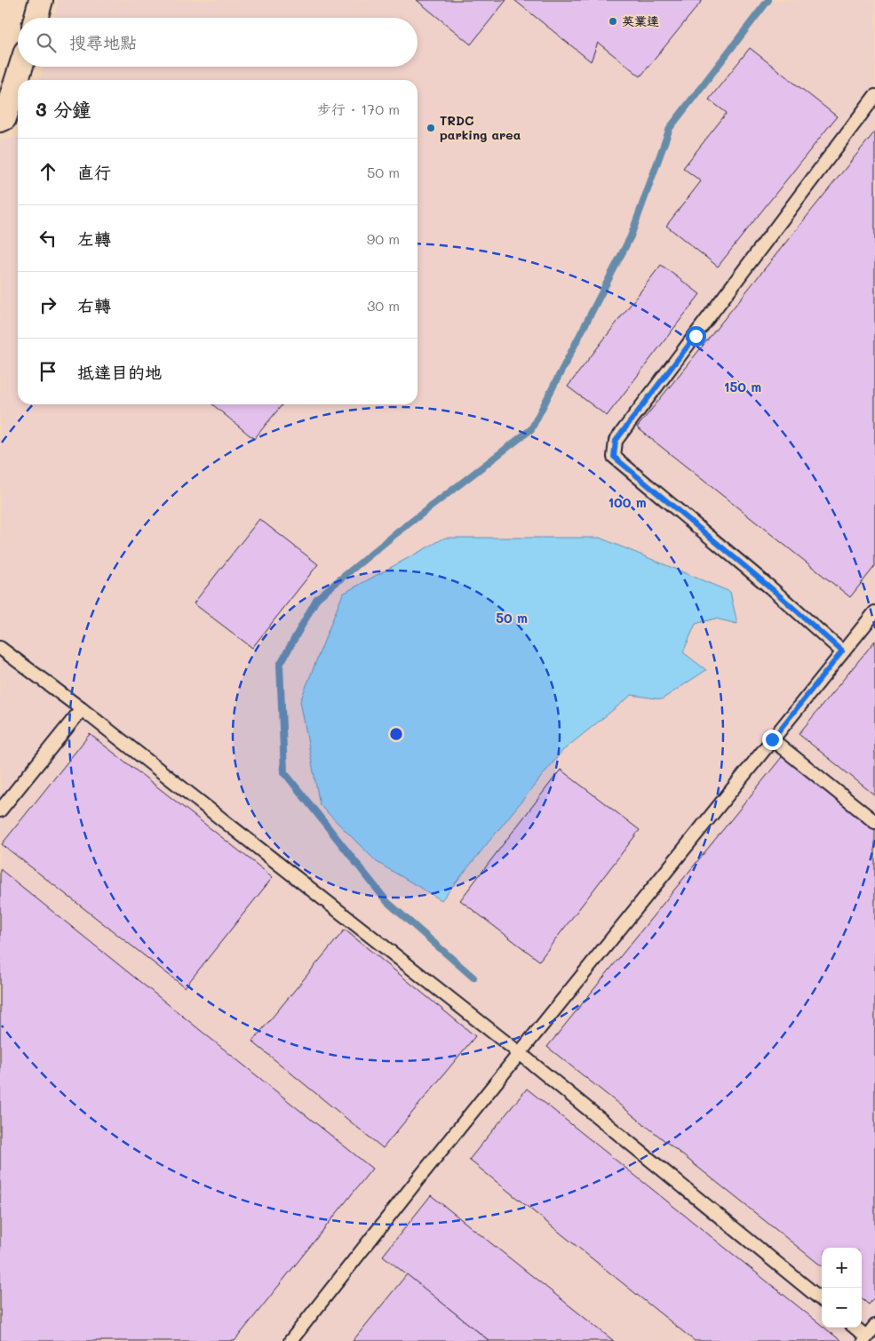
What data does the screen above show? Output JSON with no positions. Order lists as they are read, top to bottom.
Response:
{
  "places": ["英業達", "TRDC parking area"],
  "page": {
    "search": "搜尋地點",
    "heading": ["3 分鐘", "步行 · 170 m"],
    "list": [
      ["直行", "50 m"],
      ["左轉", "90 m"],
      ["右轉", "30 m"],
      "抵達目的地"
    ],
    "map_buttons": ["+", "−"]
  },
  "rings": ["150 m", "100 m", "50 m"]
}
